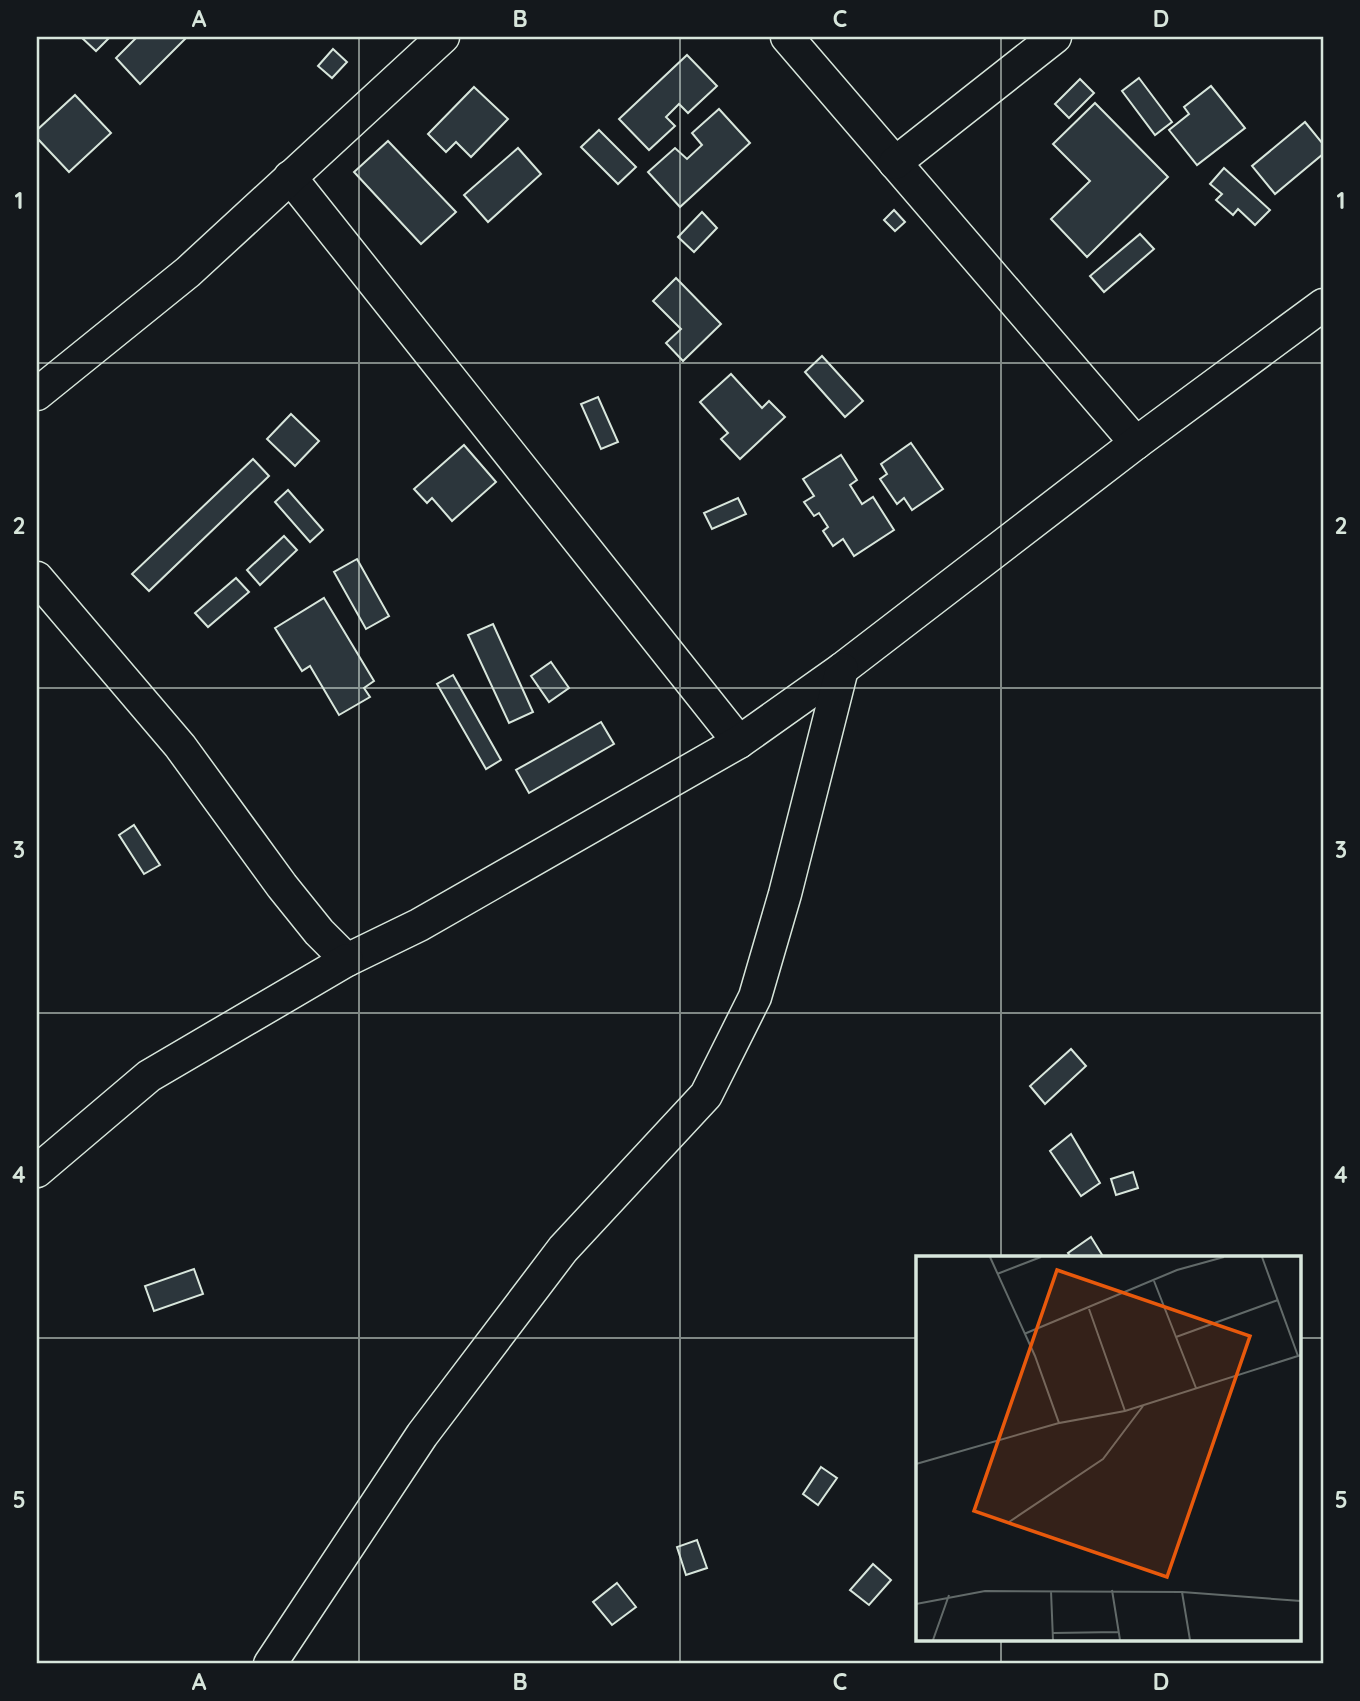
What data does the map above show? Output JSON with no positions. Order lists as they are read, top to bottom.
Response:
{
  "grid": {
    "columns": [
      "A",
      "B",
      "C",
      "D"
    ],
    "rows": [
      "1",
      "2",
      "3",
      "4",
      "5"
    ]
  }
}
